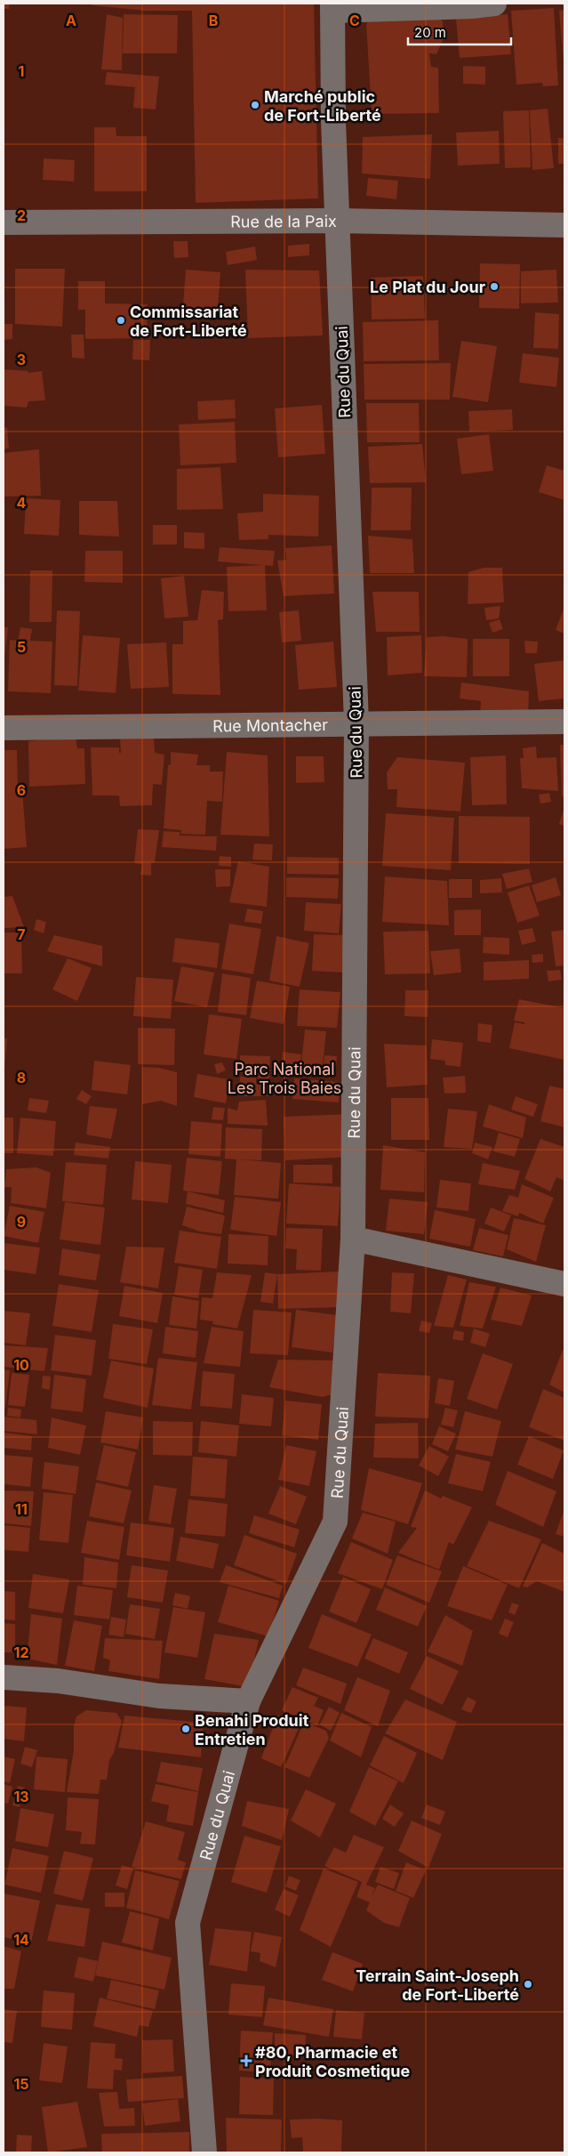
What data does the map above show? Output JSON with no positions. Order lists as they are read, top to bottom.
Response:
{
  "streets": {
    "street": ["Rue de la Paix", "Rue du Quai", "Rue Montacher"]
  },
  "crossings": [
    ["Rue de la Paix", "Rue du Quai"],
    ["Rue du Quai", "Rue Montacher"]
  ],
  "parks": ["Parc National Les Trois Baies"],
  "places": {
    "other": [
      "Marché public de Fort-Liberté",
      "Le Plat du Jour",
      "Commissariat de Fort-Liberté",
      "Benahi Produit Entretien",
      "Terrain Saint-Joseph de Fort-Liberté"
    ],
    "health": ["#80, Pharmacie et Produit Cosmetique"]
  },
  "scale_bar": "20 m",
  "grid": {
    "columns": ["A", "B", "C"],
    "rows": [
      "1",
      "2",
      "3",
      "4",
      "5",
      "6",
      "7",
      "8",
      "9",
      "10",
      "11",
      "12",
      "13",
      "14",
      "15"
    ]
  }
}
